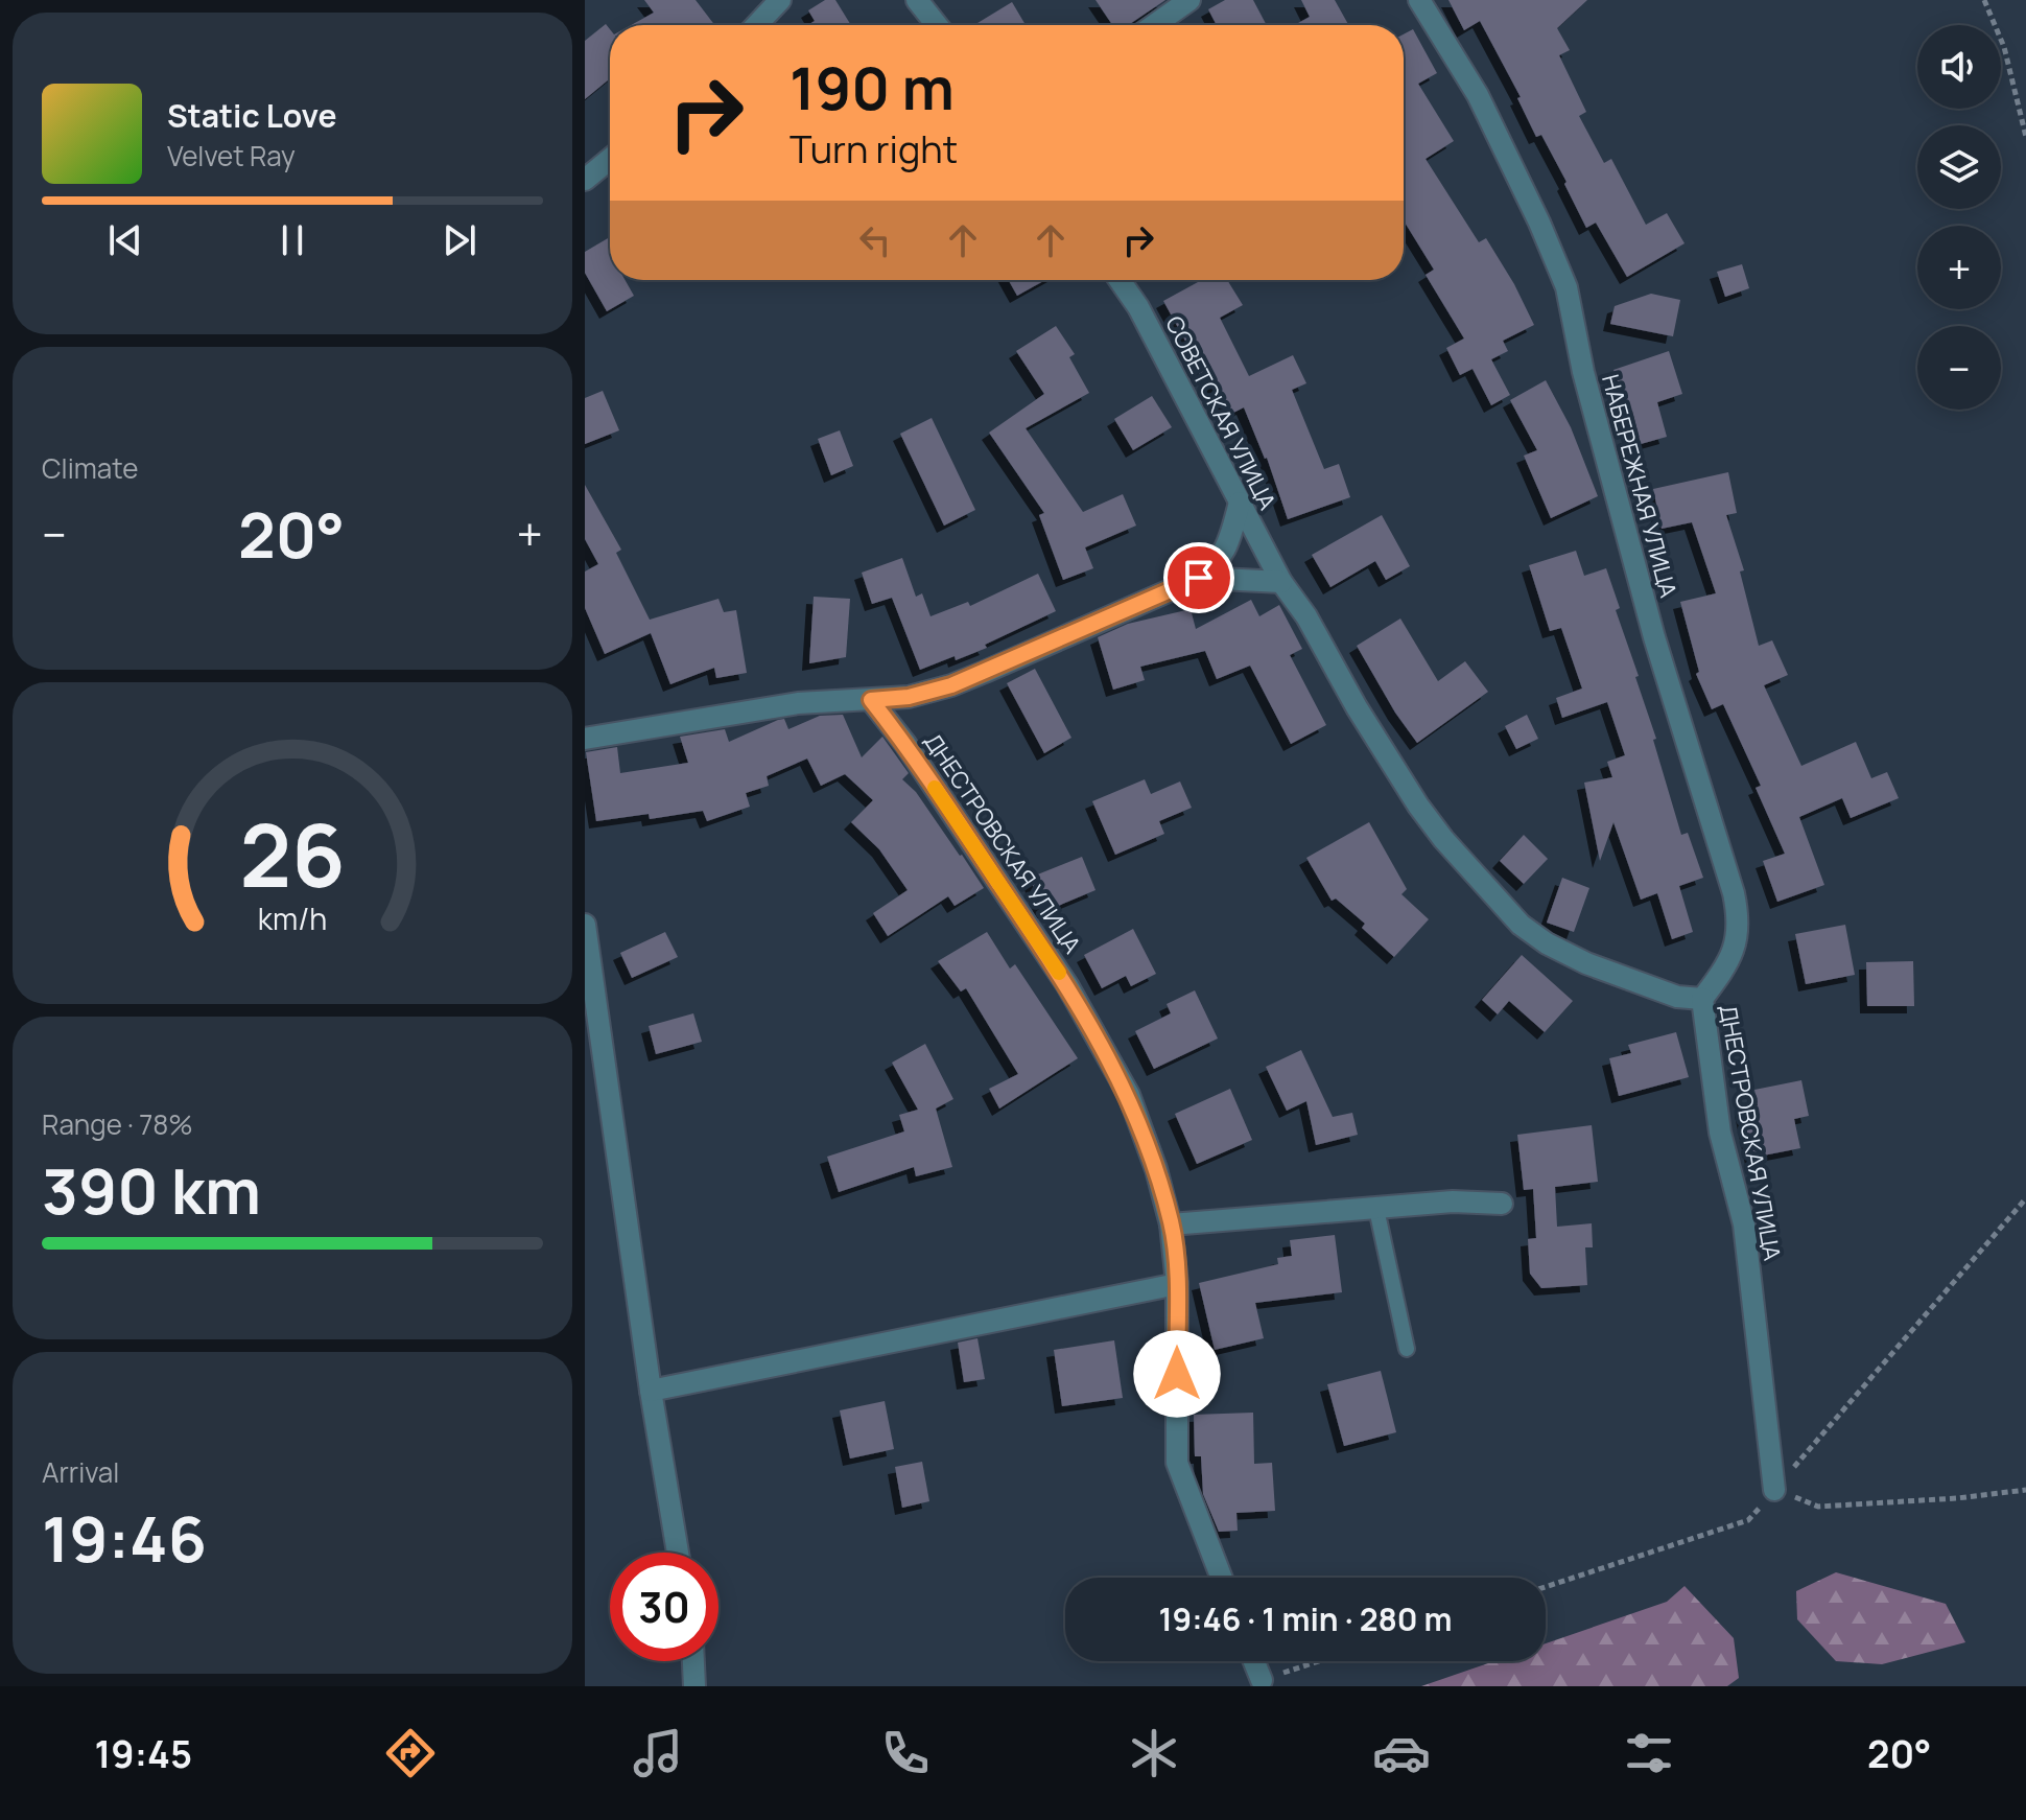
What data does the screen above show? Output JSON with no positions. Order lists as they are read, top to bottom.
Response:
{
  "streets": {
    "street": ["СОВЕТСКАЯ УЛИЦА", "НАБЕРЕЖНАЯ УЛИЦА", "ДНЕСТРОВСКАЯ УЛИЦА"]
  },
  "crossings": [
    ["СОВЕТСКАЯ УЛИЦА", "ДНЕСТРОВСКАЯ УЛИЦА"],
    ["НАБЕРЕЖНАЯ УЛИЦА", "ДНЕСТРОВСКАЯ УЛИЦА"]
  ],
  "page": {
    "map_buttons": ["+", "−"],
    "turn": ["190 m", "Turn right"],
    "song": ["Static Love", "Velvet Ray"],
    "tile": [
      "Climate",
      ["Range · 78%", "390 km"],
      ["Arrival", "19:46"]
    ],
    "heat": ["−", "20°", "+"],
    "limit": "30",
    "trip": "19:46 · 1 min · 280 m",
    "tabs": ["19:45", "20°"],
    "gauge": ["26", "km/h"]
  }
}
